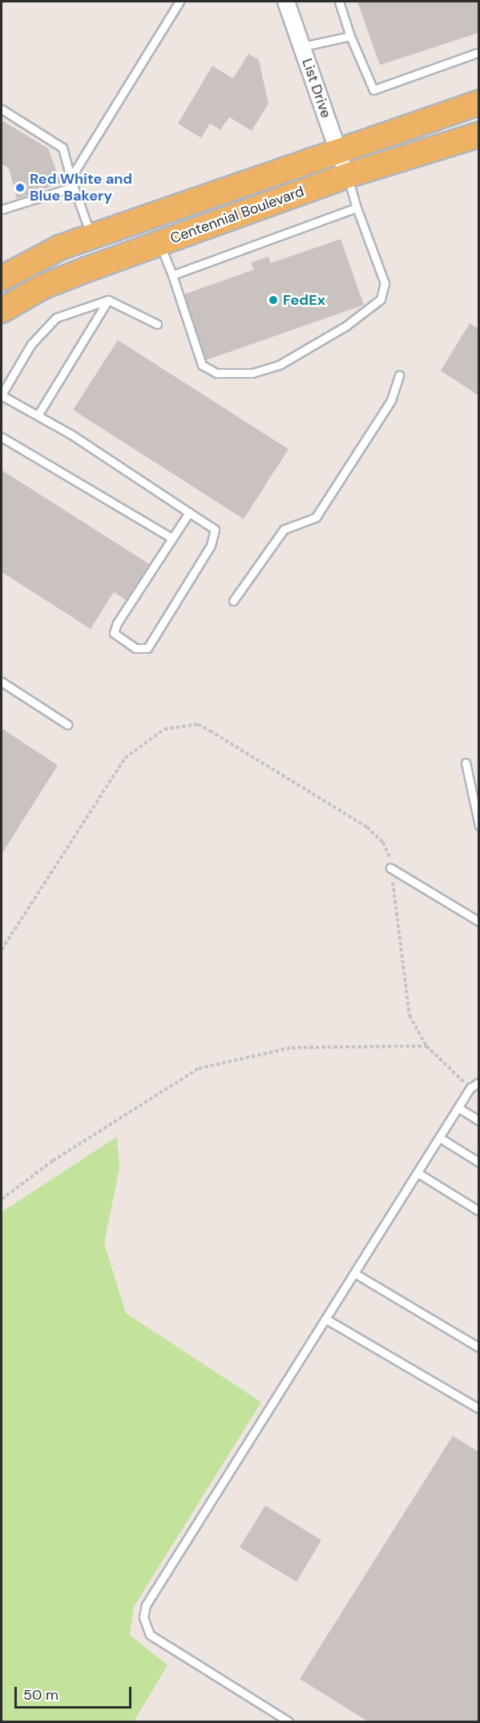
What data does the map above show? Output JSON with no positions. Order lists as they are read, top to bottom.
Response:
{
  "streets": {
    "main road": ["Centennial Boulevard"],
    "street": ["List Drive"]
  },
  "crossings": [
    ["List Drive", "Centennial Boulevard"]
  ],
  "places": ["Red White and Blue Bakery", "FedEx"],
  "scale_bar": "50 m"
}
